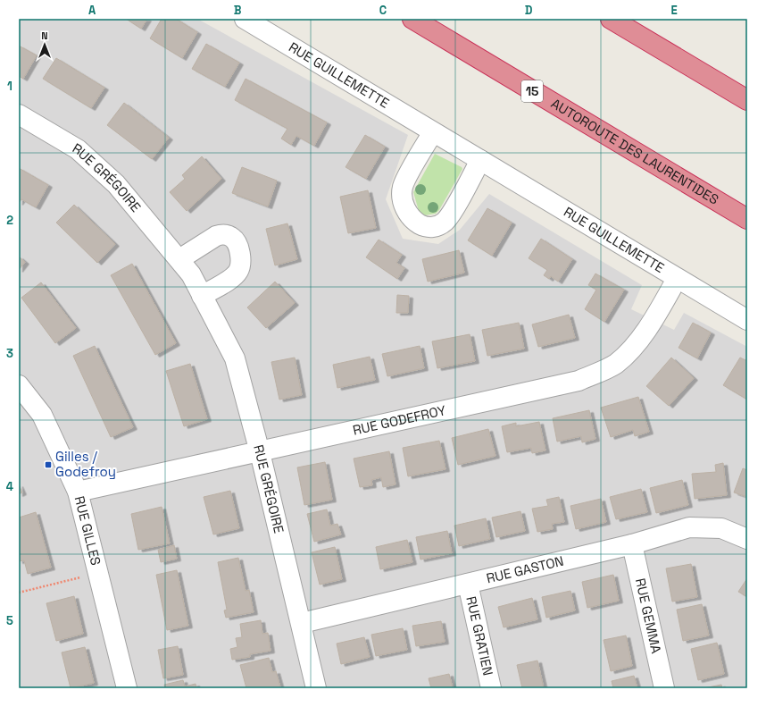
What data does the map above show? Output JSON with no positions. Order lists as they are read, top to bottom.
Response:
{
  "streets": {
    "highway": ["15", "AUTOROUTE DES LAURENTIDES"],
    "street": [
      "RUE GUILLEMETTE",
      "RUE GRÉGOIRE",
      "RUE GODEFROY",
      "RUE GILLES",
      "RUE GASTON",
      "RUE GEMMA",
      "RUE GRATIEN"
    ]
  },
  "crossings": [
    ["RUE GUILLEMETTE", "RUE GODEFROY"],
    ["RUE GRÉGOIRE", "RUE GODEFROY"],
    ["RUE GRÉGOIRE", "RUE GASTON"],
    ["RUE GODEFROY", "RUE GILLES"],
    ["RUE GASTON", "RUE GEMMA"],
    ["RUE GASTON", "RUE GRATIEN"]
  ],
  "places": {
    "transit": ["Gilles / Godefroy"]
  },
  "north": "top",
  "grid": {
    "columns": [
      "A",
      "B",
      "C",
      "D",
      "E"
    ],
    "rows": [
      "1",
      "2",
      "3",
      "4",
      "5"
    ]
  }
}
